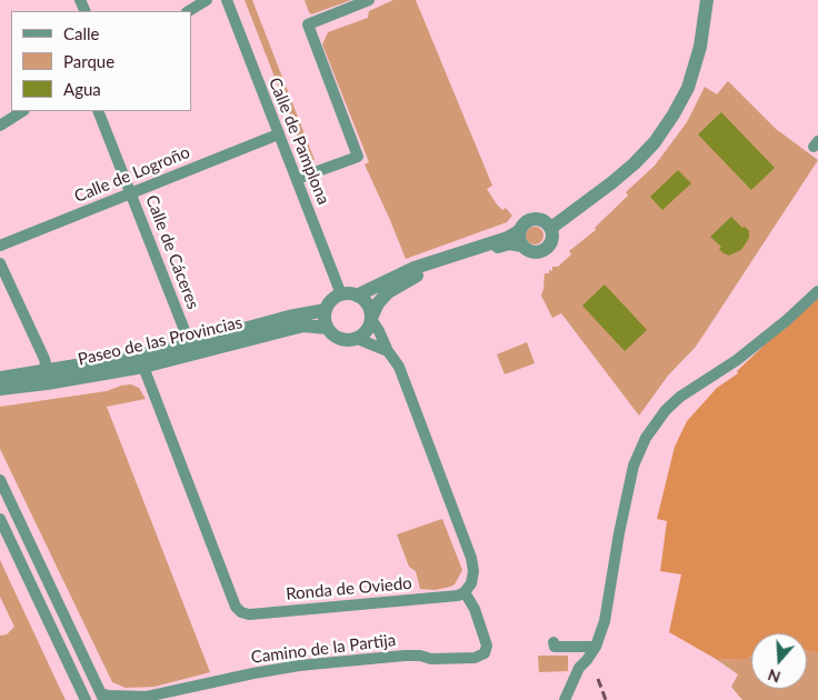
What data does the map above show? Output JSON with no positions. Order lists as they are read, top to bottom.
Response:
{
  "streets": {
    "street": [
      "Calle de Pamplona",
      "Calle de Logroño",
      "Calle de Cáceres",
      "Paseo de las Provincias",
      "Ronda de Oviedo",
      "Camino de la Partija"
    ]
  },
  "crossings": [
    ["Calle de Pamplona", "Calle de Logroño"],
    ["Calle de Pamplona", "Paseo de las Provincias"],
    ["Calle de Logroño", "Calle de Cáceres"],
    ["Calle de Cáceres", "Paseo de las Provincias"],
    ["Paseo de las Provincias", "Ronda de Oviedo"],
    ["Ronda de Oviedo", "Camino de la Partija"]
  ],
  "legend": ["Calle", "Parque", "Agua"],
  "north": "bottom"
}
